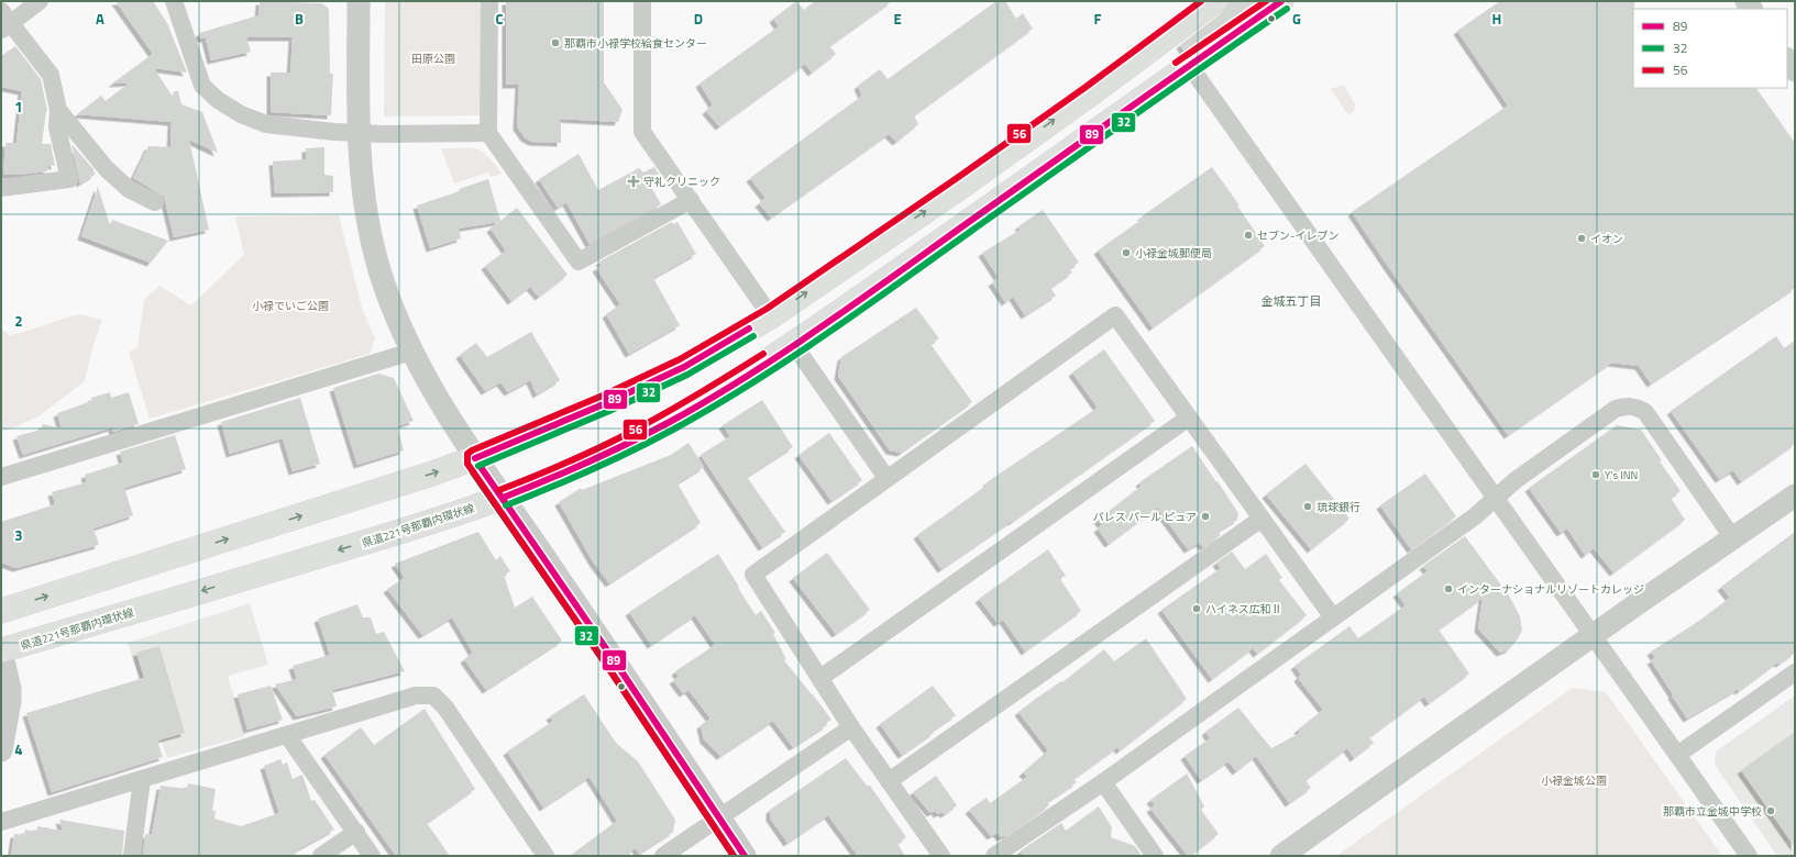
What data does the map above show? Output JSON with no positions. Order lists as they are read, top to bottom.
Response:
{
  "streets": {
    "main road": ["県道221号那覇内環状線"]
  },
  "districts": ["金城五丁目"],
  "parks": ["田原公園", "小禄でいご公園", "小禄金城公園"],
  "places": {
    "other": [
      "那覇市小禄学校給食センター",
      "セブン-イレブン",
      "イオン",
      "小禄金城郵便局",
      "Y's INN",
      "琉球銀行",
      "パレス パール ピュア",
      "インターナショナルリゾートカレッジ",
      "ハイネス広和Ⅱ",
      "那覇市立金城中学校"
    ],
    "health": ["守礼クリニック"]
  },
  "lines": ["transit line 89", "transit line 56", "transit line 32"],
  "legend": ["89", "32", "56"],
  "grid": {
    "columns": [
      "A",
      "B",
      "C",
      "D",
      "E",
      "F",
      "G",
      "H"
    ],
    "rows": [
      "1",
      "2",
      "3",
      "4"
    ]
  }
}
